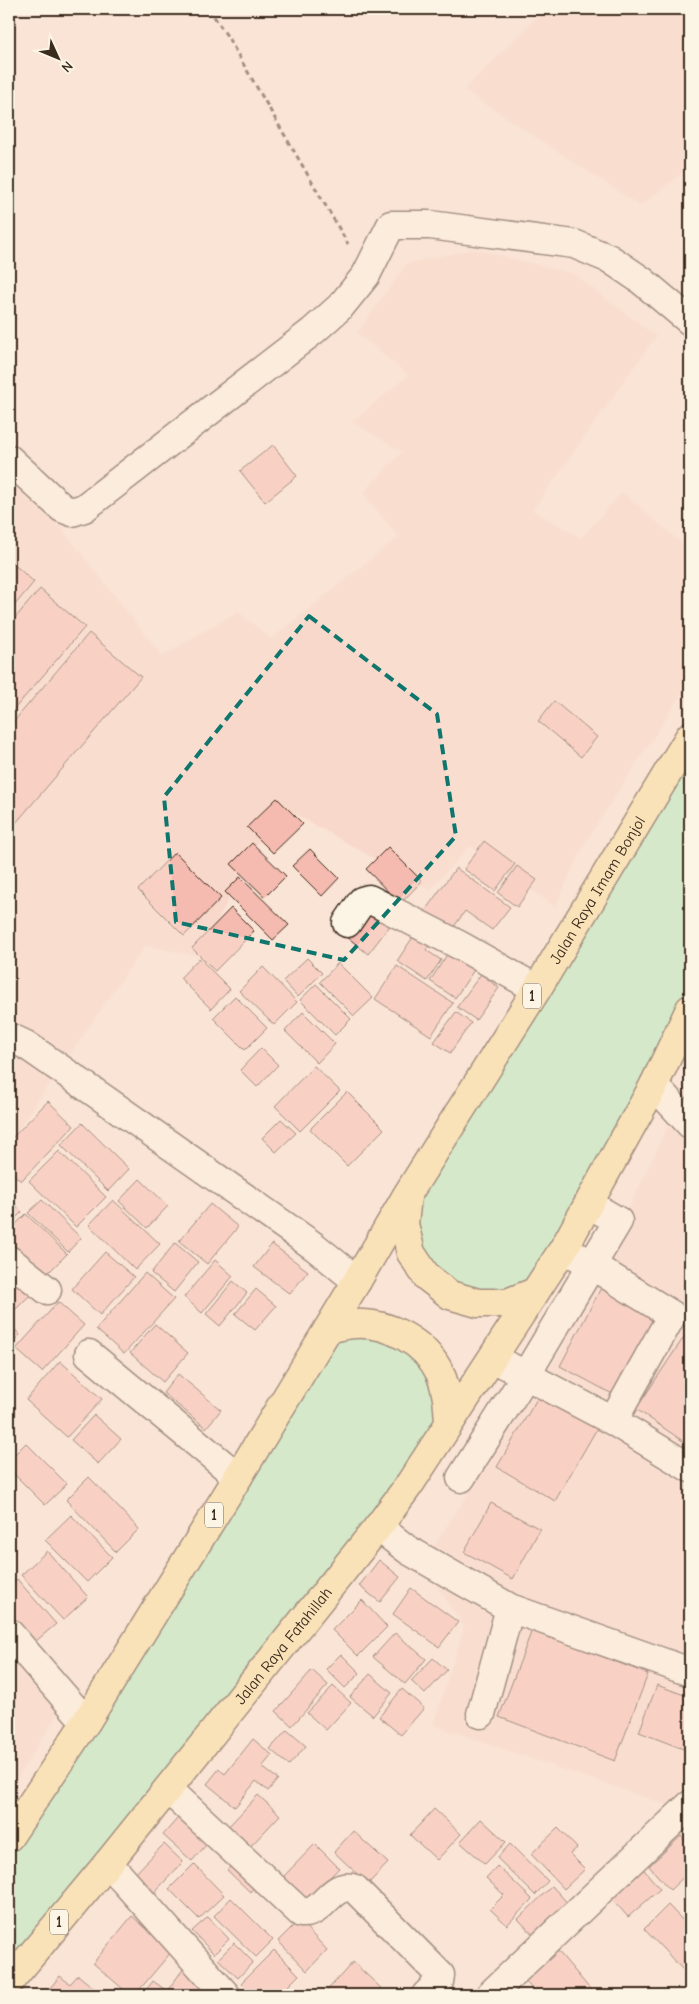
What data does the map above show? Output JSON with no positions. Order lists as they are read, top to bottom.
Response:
{
  "streets": {
    "highway": ["Jalan Raya Imam Bonjol", "1", "Jalan Raya Fatahillah"]
  },
  "crossings": [
    ["Jalan Raya Imam Bonjol", "1"],
    ["1", "Jalan Raya Fatahillah"]
  ],
  "north": "bottom right"
}
